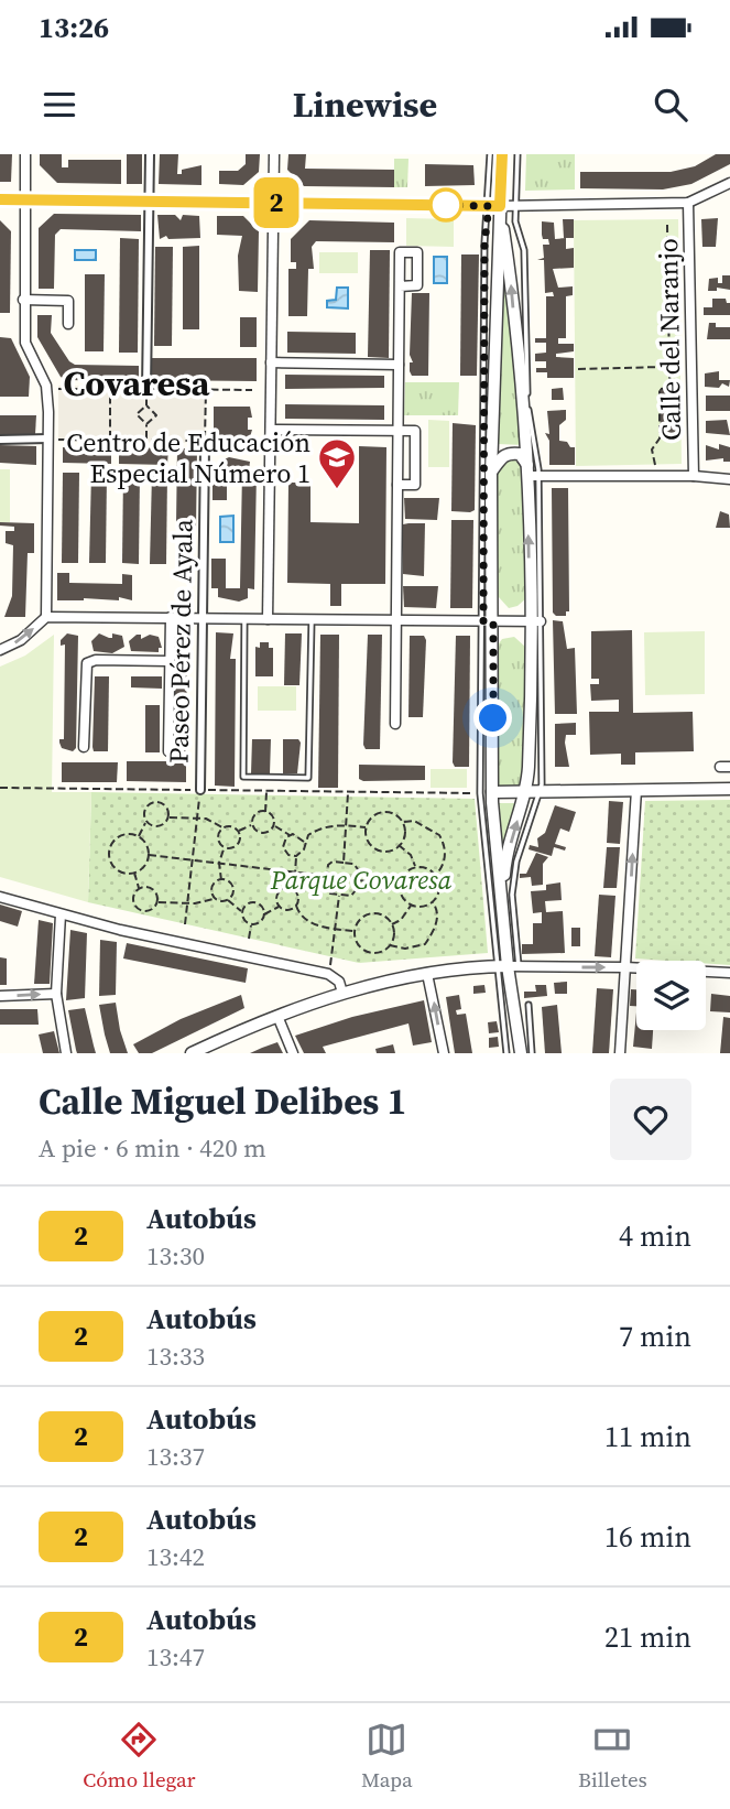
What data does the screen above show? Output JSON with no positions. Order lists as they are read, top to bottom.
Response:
{
  "streets": {
    "street": ["Calle del Naranjo", "Paseo Pérez de Ayala"]
  },
  "districts": ["Covaresa"],
  "parks": ["Parque Covaresa"],
  "places": {
    "school or university": ["Centro de Educación Especial Número 1"]
  },
  "lines": ["bus line 2"],
  "page": {
    "status": "13:26",
    "header": "Linewise",
    "on_map": "2",
    "heading": ["Calle Miguel Delibes 1", "A pie · 6 min · 420 m"],
    "list": [
      {
        "mark": "2",
        "name": "Autobús",
        "note": "13:30",
        "value": "4 min"
      },
      {
        "mark": "2",
        "name": "Autobús",
        "note": "13:33",
        "value": "7 min"
      },
      {
        "mark": "2",
        "name": "Autobús",
        "note": "13:37",
        "value": "11 min"
      },
      {
        "mark": "2",
        "name": "Autobús",
        "note": "13:42",
        "value": "16 min"
      },
      {
        "mark": "2",
        "name": "Autobús",
        "note": "13:47",
        "value": "21 min"
      }
    ],
    "tabs": ["Cómo llegar", "Mapa", "Billetes"]
  }
}
